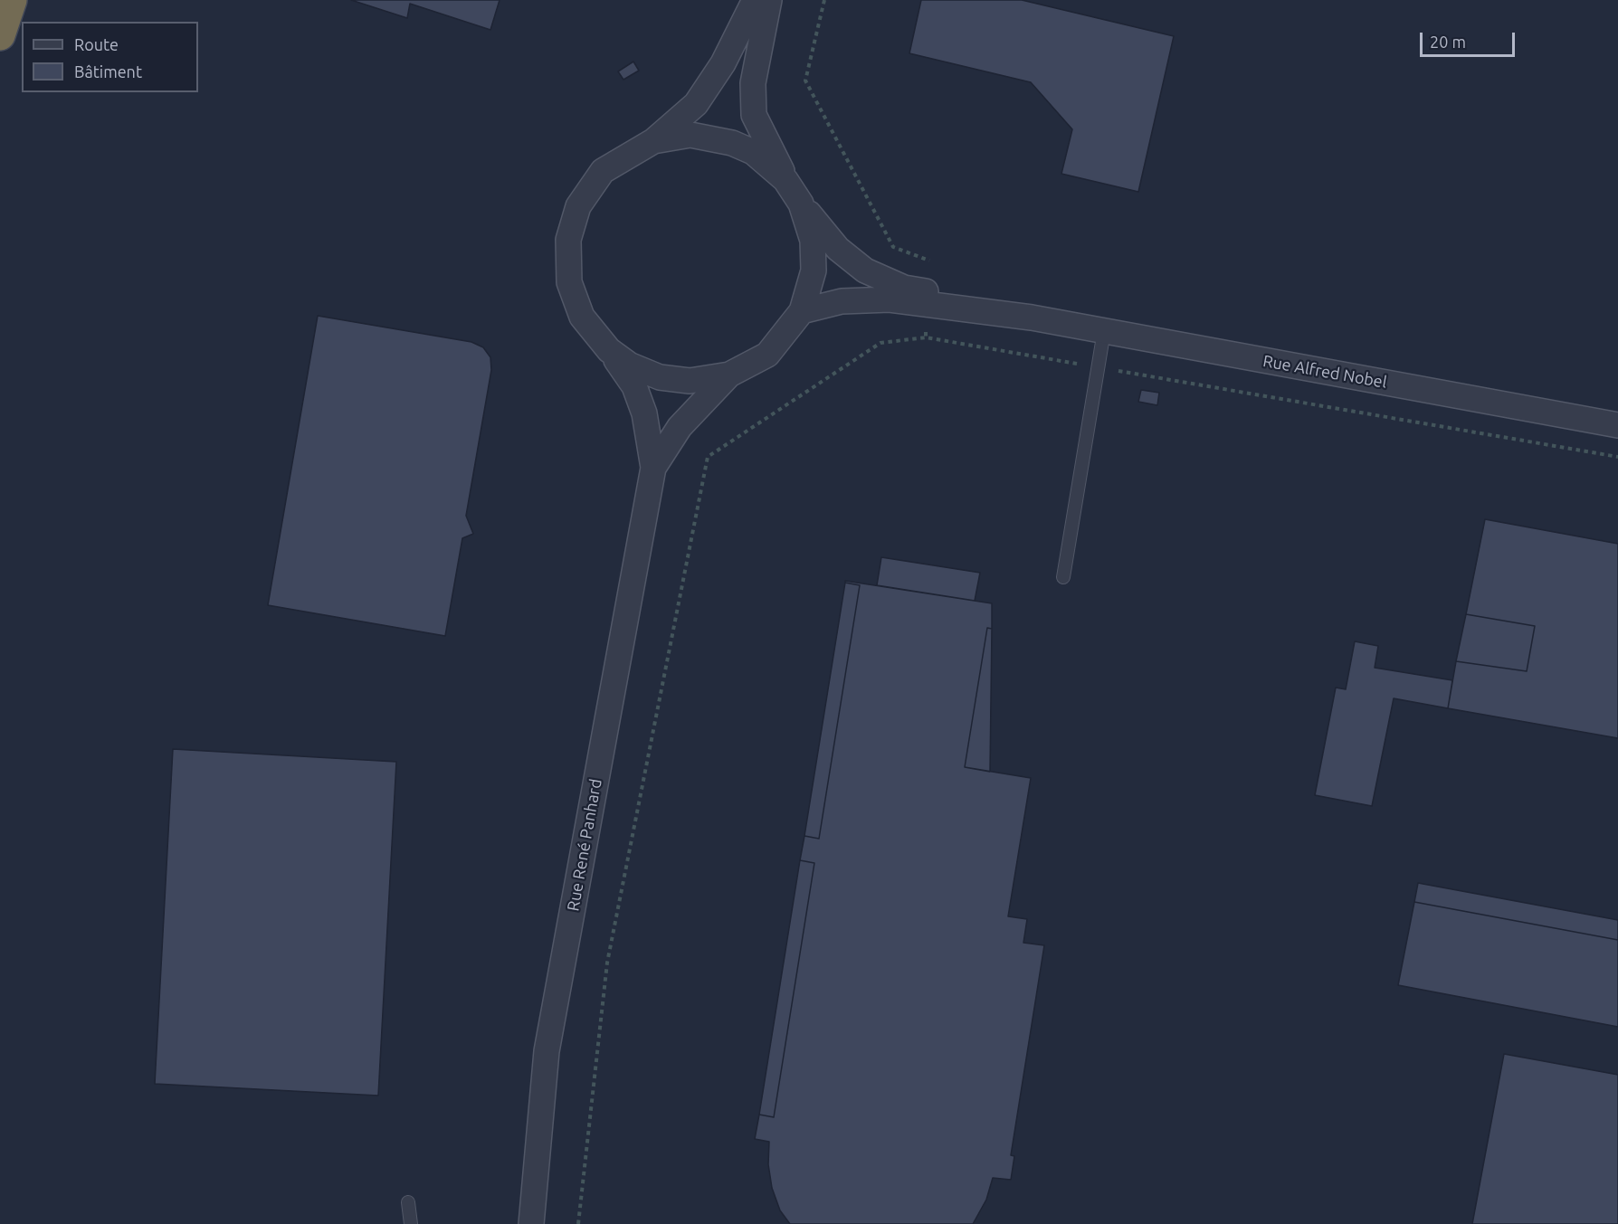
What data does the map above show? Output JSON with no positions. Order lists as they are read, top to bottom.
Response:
{
  "streets": {
    "street": ["Rue Alfred Nobel", "Rue René Panhard"]
  },
  "legend": ["Route", "Bâtiment"],
  "scale_bar": "20 m"
}
